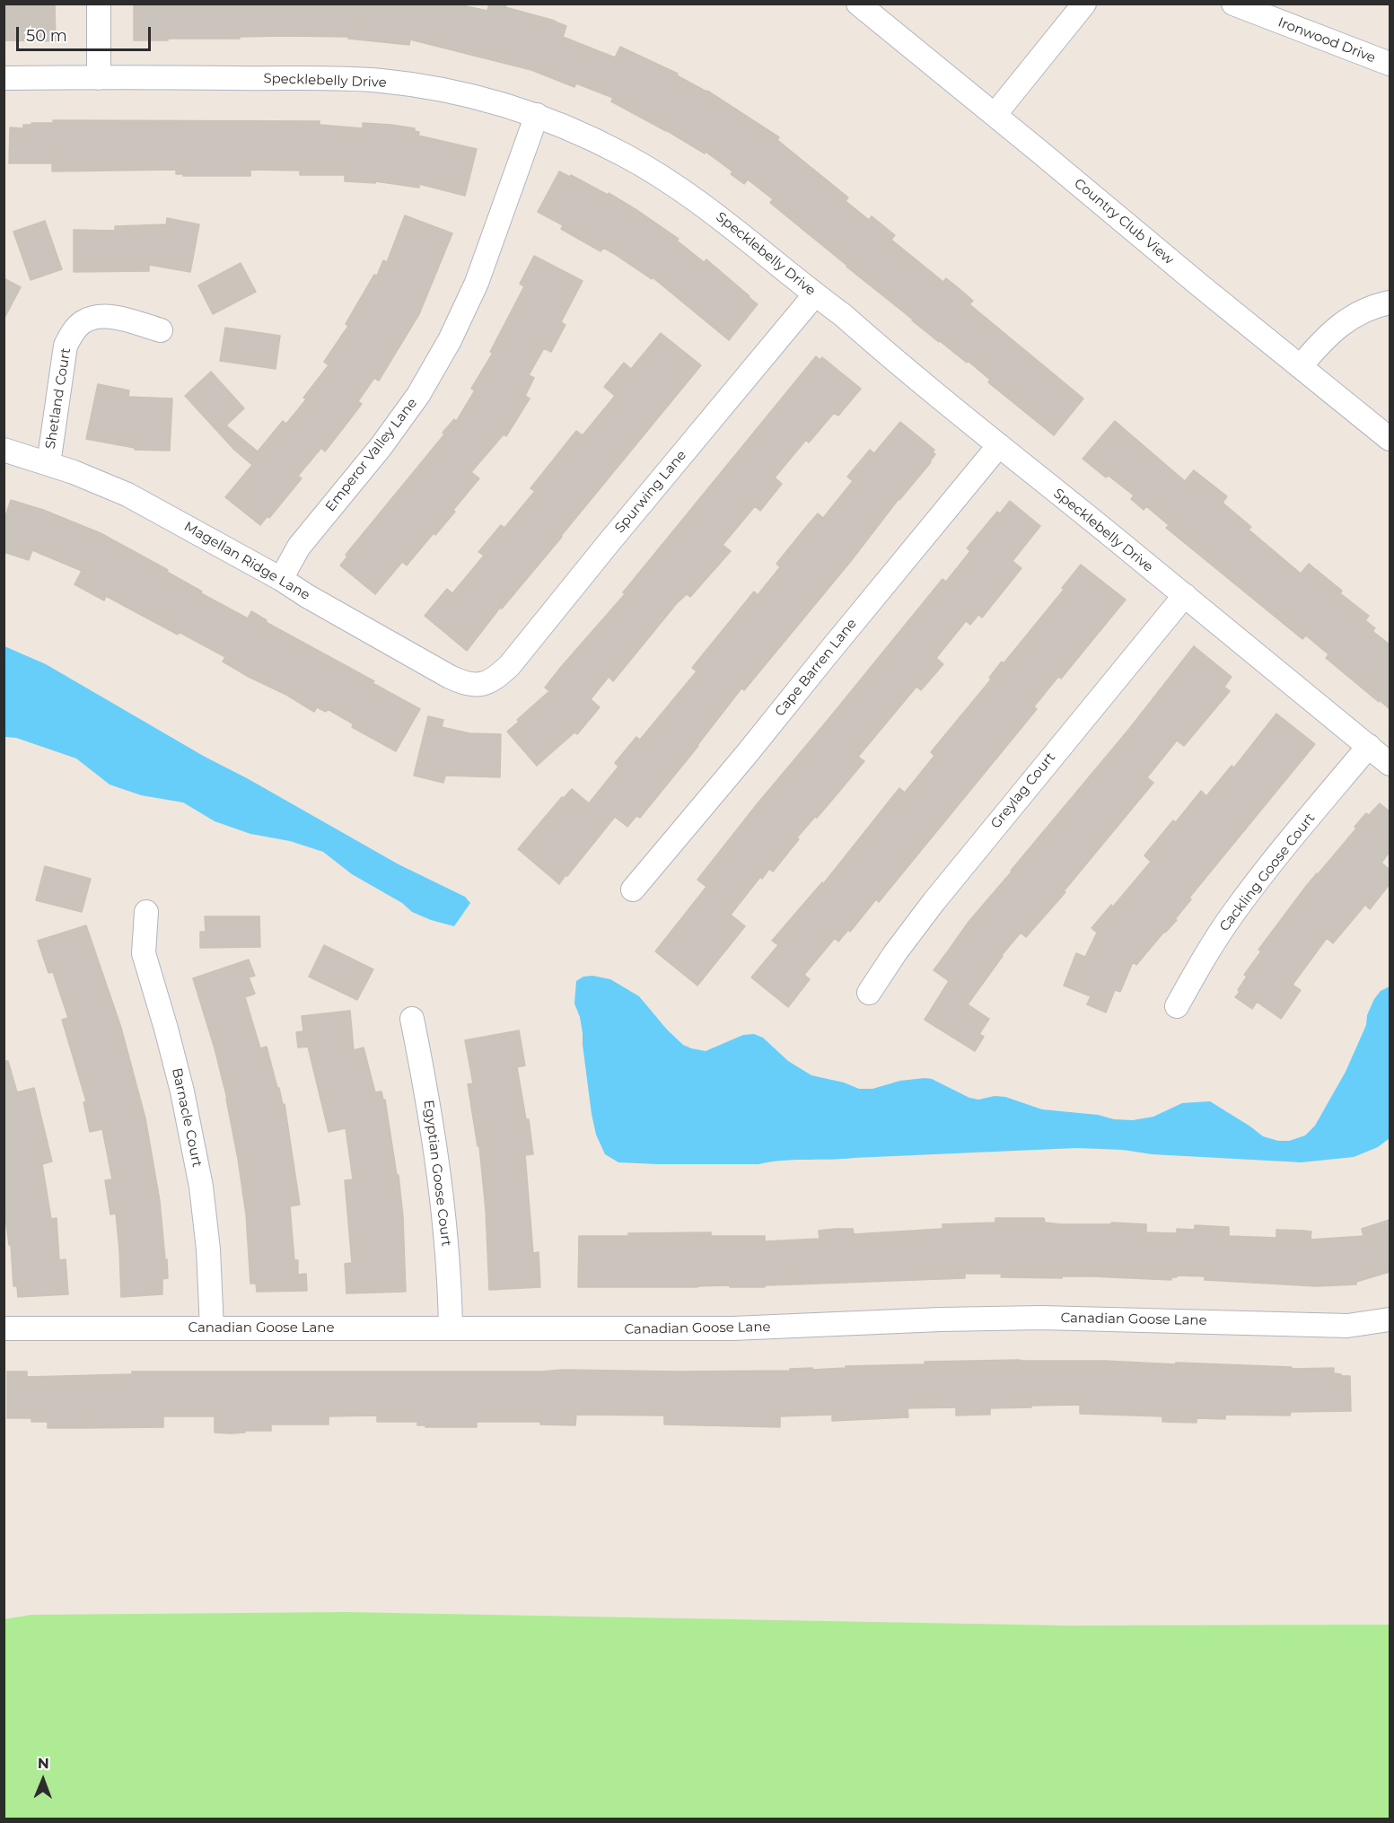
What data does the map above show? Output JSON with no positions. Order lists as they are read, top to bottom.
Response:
{
  "streets": {
    "street": [
      "Ironwood Drive",
      "Specklebelly Drive",
      "Country Club View",
      "Shetland Court",
      "Emperor Valley Lane",
      "Spurwing Lane",
      "Magellan Ridge Lane",
      "Cape Barren Lane",
      "Greylag Court",
      "Cackling Goose Court",
      "Barnacle Court",
      "Egyptian Goose Court",
      "Canadian Goose Lane"
    ]
  },
  "crossings": [
    ["Specklebelly Drive", "Emperor Valley Lane"],
    ["Specklebelly Drive", "Spurwing Lane"],
    ["Specklebelly Drive", "Cape Barren Lane"],
    ["Specklebelly Drive", "Greylag Court"],
    ["Specklebelly Drive", "Cackling Goose Court"],
    ["Shetland Court", "Magellan Ridge Lane"],
    ["Emperor Valley Lane", "Magellan Ridge Lane"],
    ["Spurwing Lane", "Magellan Ridge Lane"],
    ["Barnacle Court", "Canadian Goose Lane"],
    ["Egyptian Goose Court", "Canadian Goose Lane"]
  ],
  "scale_bar": "50 m",
  "north": "top"
}
